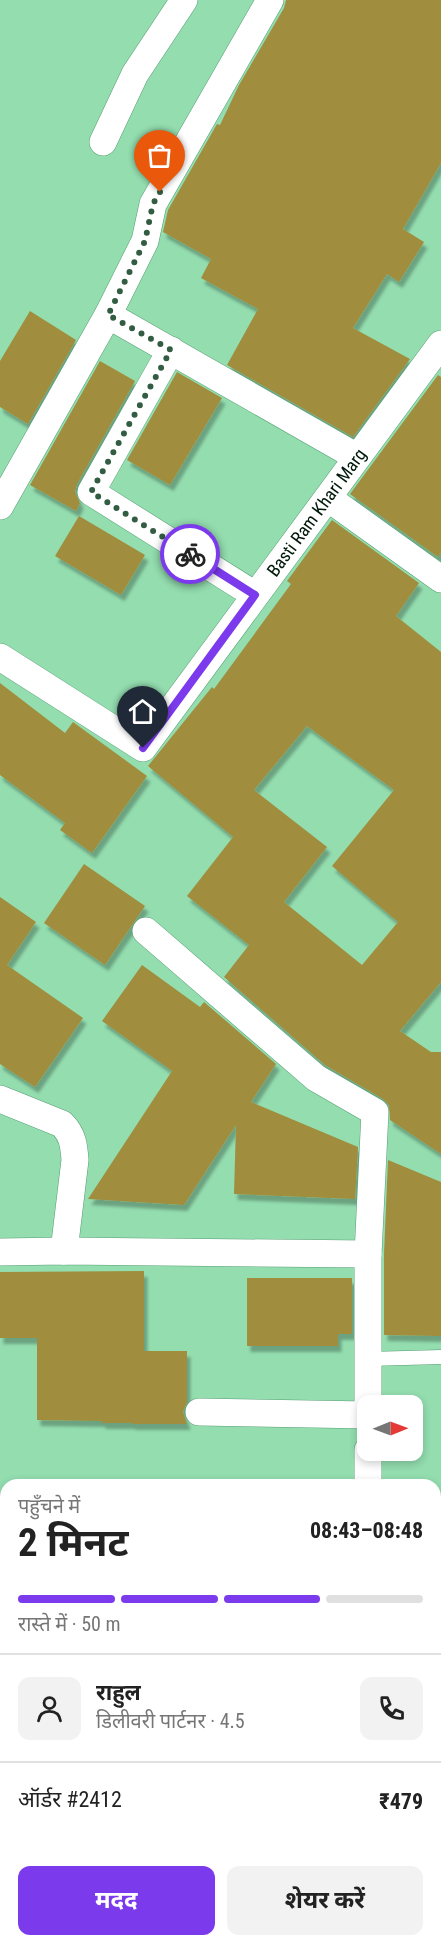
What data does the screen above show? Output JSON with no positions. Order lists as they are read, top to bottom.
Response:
{
  "streets": {
    "street": ["Basti Ram Khari Marg"]
  },
  "north": "right",
  "page": {
    "heading": ["2 मिनट", "पहुँचने में", "08:43–08:48"],
    "panel": [
      "राहुल",
      "डिलीवरी पार्टनर · 4.5",
      "ऑर्डर #2412",
      "₹479"
    ],
    "bar": "रास्ते में · 50 m",
    "buttons": ["मदद", "शेयर करें"]
  }
}
